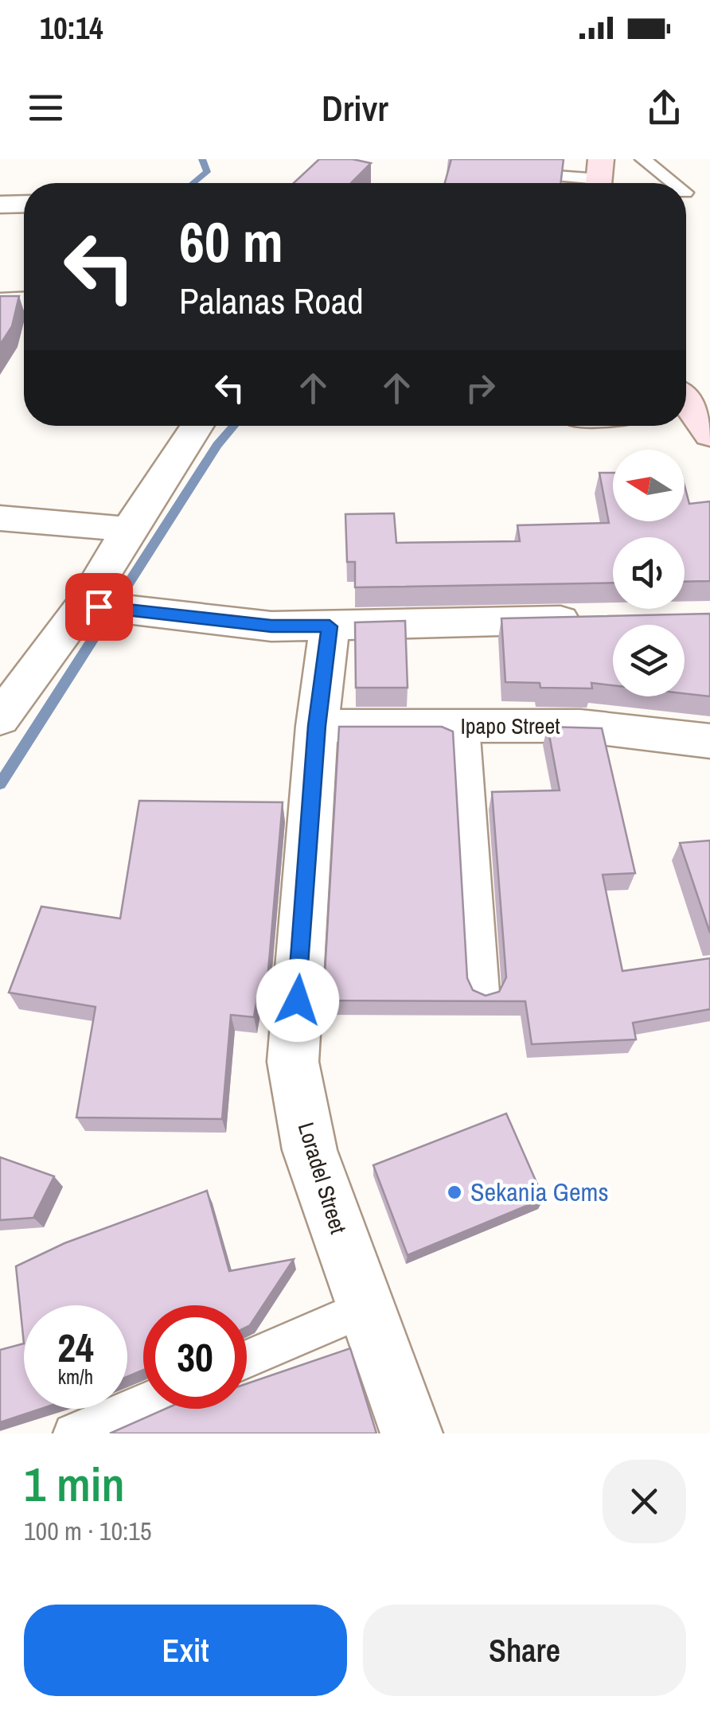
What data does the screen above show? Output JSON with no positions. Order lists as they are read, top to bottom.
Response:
{
  "streets": {
    "street": ["Ipapo Street", "Loradel Street"]
  },
  "crossings": [
    ["Ipapo Street", "Loradel Street"]
  ],
  "places": ["Sekania Gems"],
  "north": "left",
  "page": {
    "status": "10:14",
    "header": "Drivr",
    "turn": ["60 m", "Palanas Road"],
    "speed": "24 km/h",
    "limit": "30",
    "heading": ["1 min", "100 m · 10:15"],
    "buttons": ["Exit", "Share"]
  }
}
